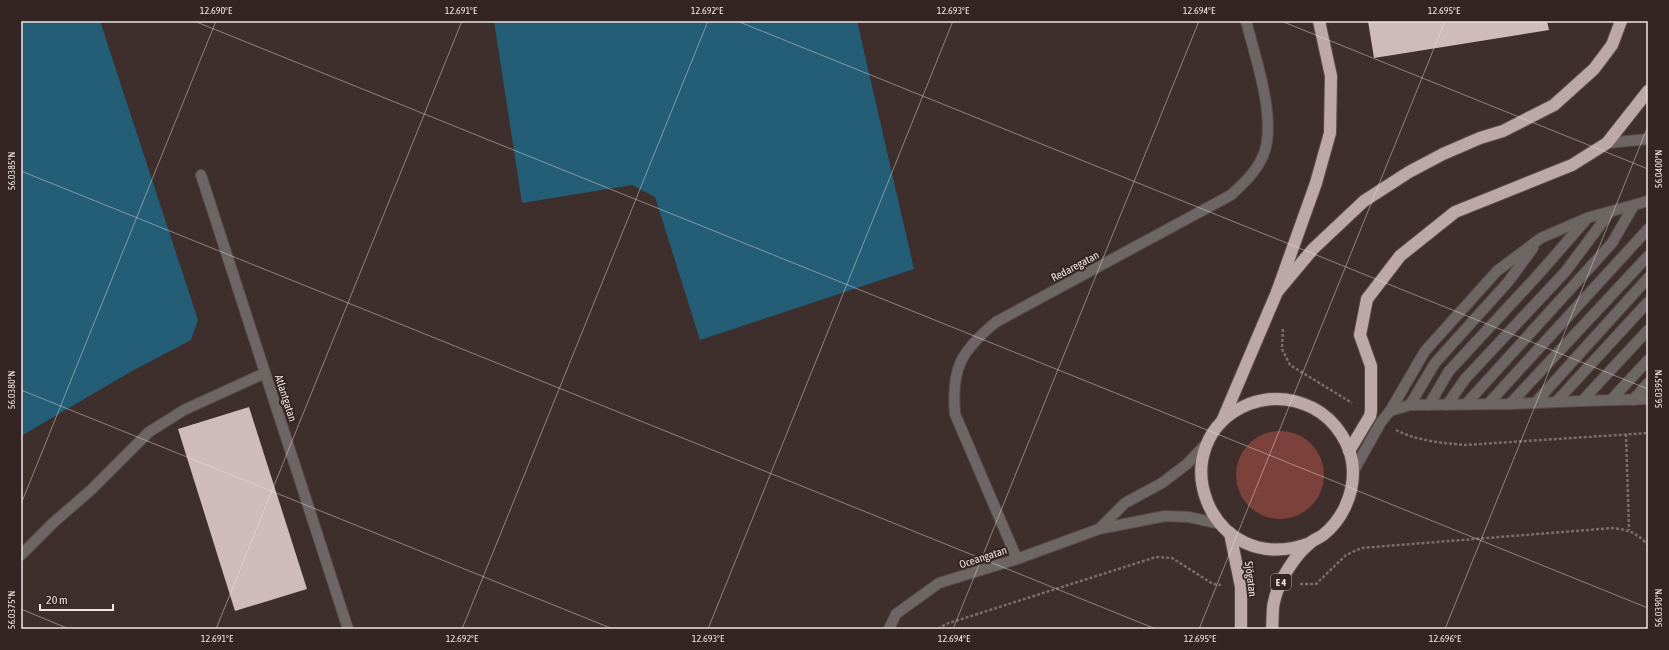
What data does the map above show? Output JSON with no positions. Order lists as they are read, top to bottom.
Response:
{
  "streets": {
    "highway": ["Sjögatan", "E 4"],
    "street": ["Redaregatan", "Atlantgatan", "Oceangatan"]
  },
  "crossings": [
    ["Redaregatan", "Oceangatan"]
  ],
  "scale_bar": "20 m",
  "coordinates": [
    "12.690°E",
    "12.691°E",
    "12.692°E",
    "12.693°E",
    "12.694°E",
    "12.695°E",
    "56.0400°N",
    "56.0385°N",
    "56.0395°N",
    "56.0380°N",
    "56.0390°N",
    "56.0375°N",
    "12.696°E"
  ]
}
